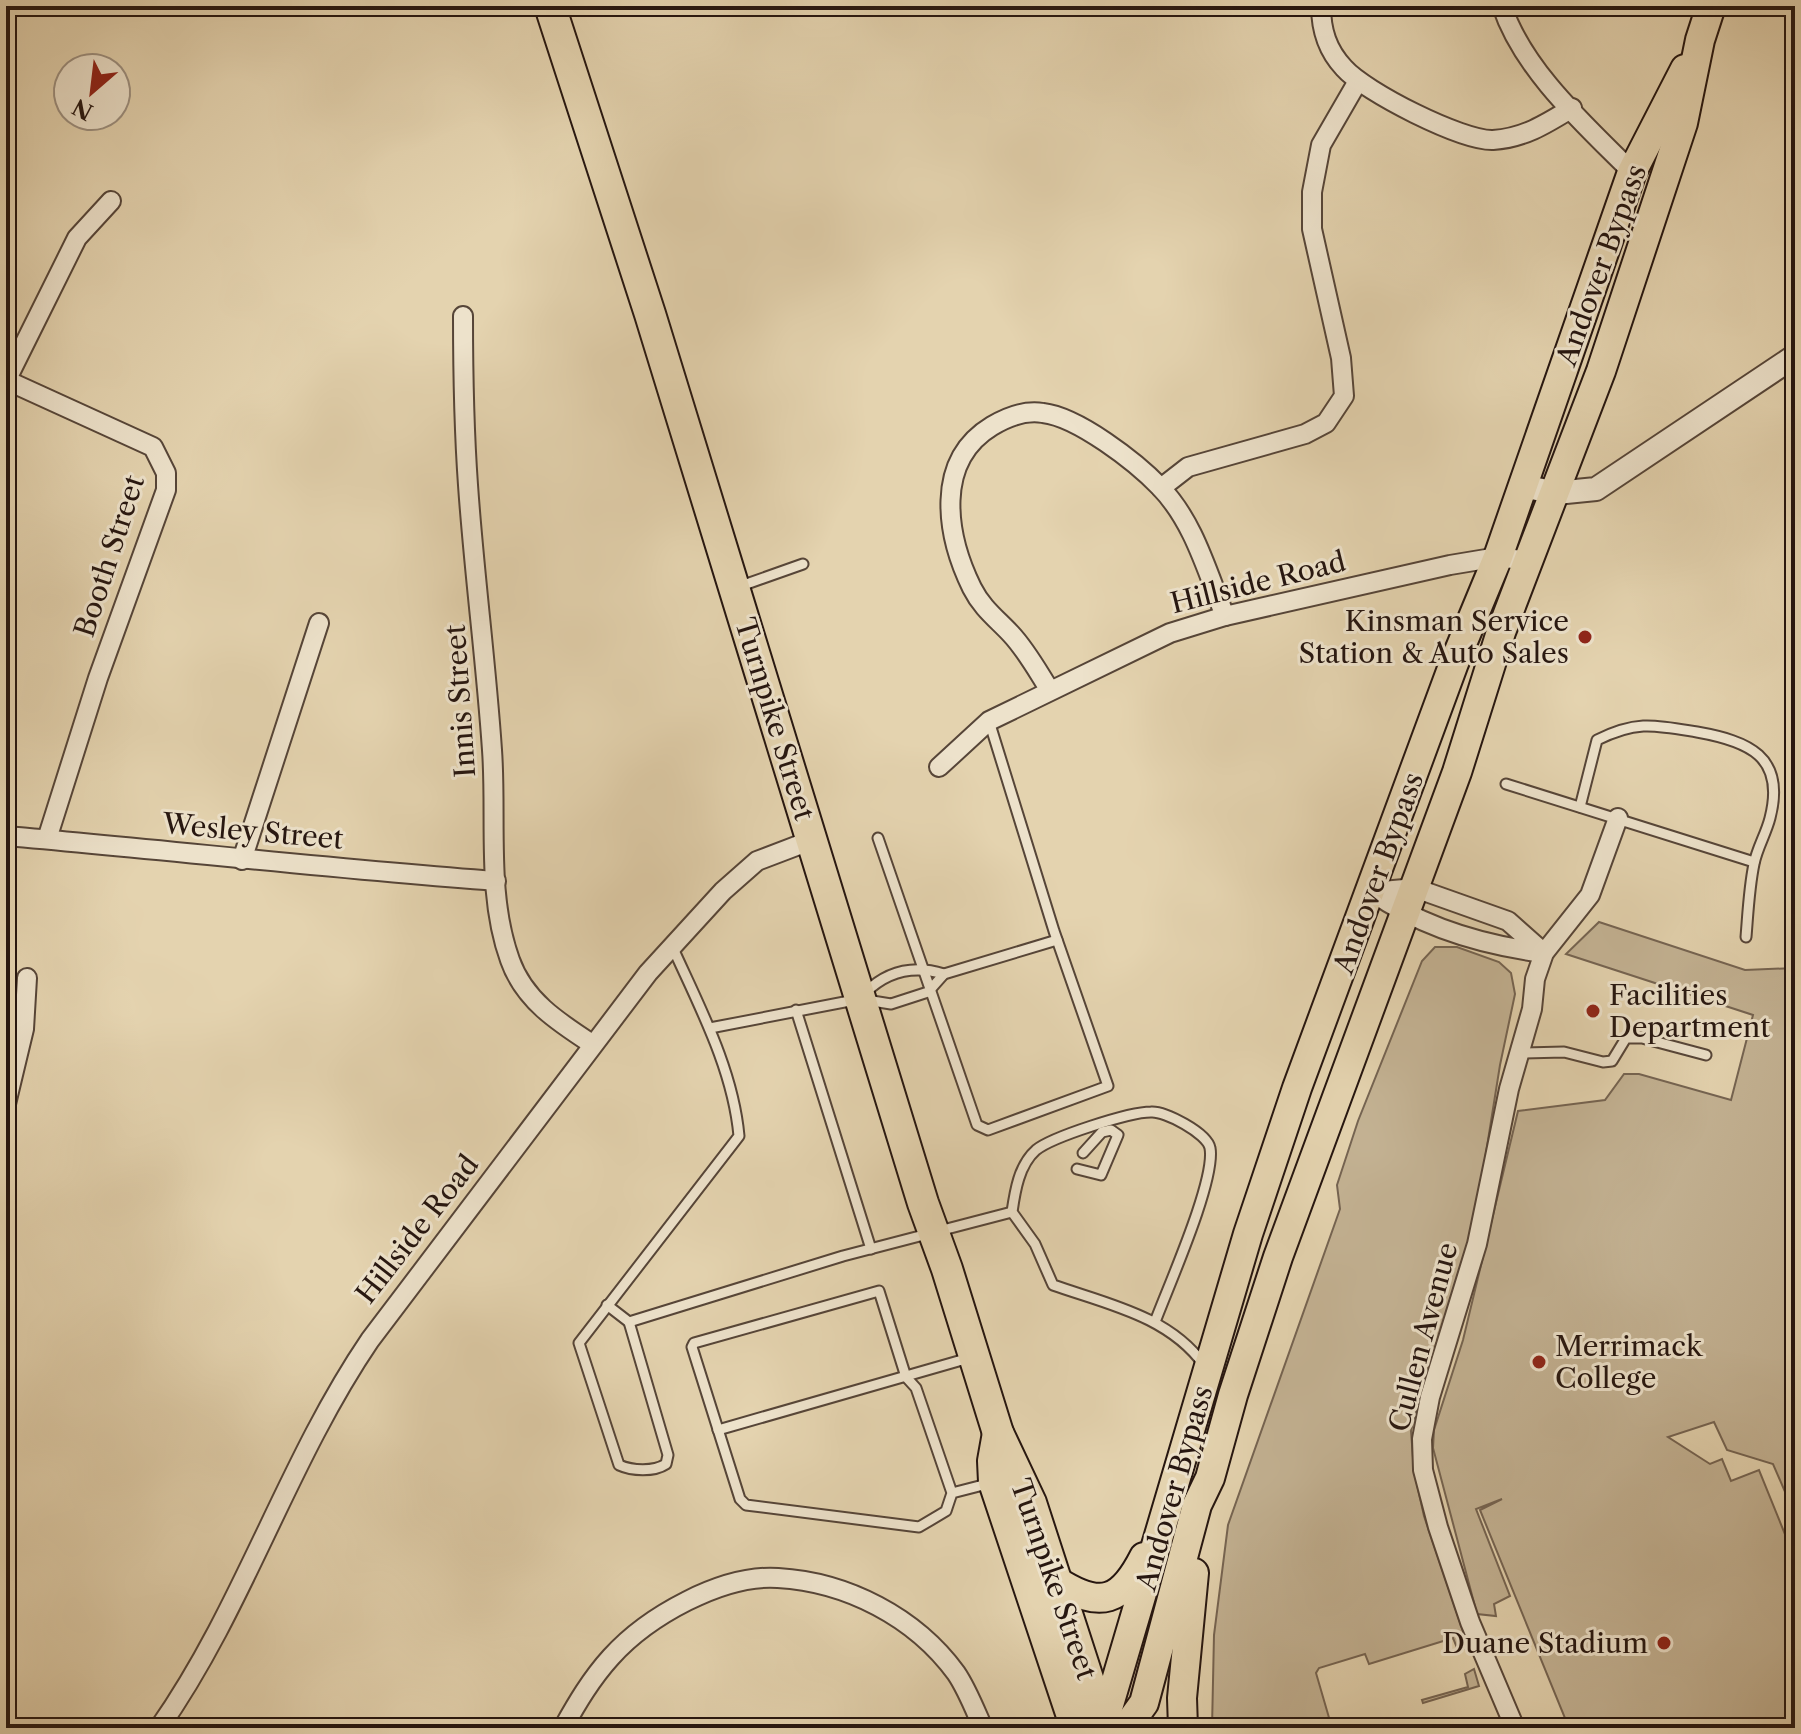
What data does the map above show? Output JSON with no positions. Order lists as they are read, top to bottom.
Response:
{
  "streets": {
    "highway": ["Turnpike Street"],
    "main road": ["Andover Bypass"],
    "street": [
      "Booth Street",
      "Hillside Road",
      "Innis Street",
      "Wesley Street",
      "Cullen Avenue"
    ]
  },
  "crossings": [
    ["Andover Bypass", "Hillside Road"],
    ["Andover Bypass", "Turnpike Street"],
    ["Booth Street", "Wesley Street"],
    ["Hillside Road", "Innis Street"],
    ["Hillside Road", "Turnpike Street"],
    ["Innis Street", "Wesley Street"]
  ],
  "places": [
    "Kinsman Service Station & Auto Sales",
    "Facilities Department",
    "Merrimack College",
    "Duane Stadium"
  ],
  "north": "bottom left"
}
